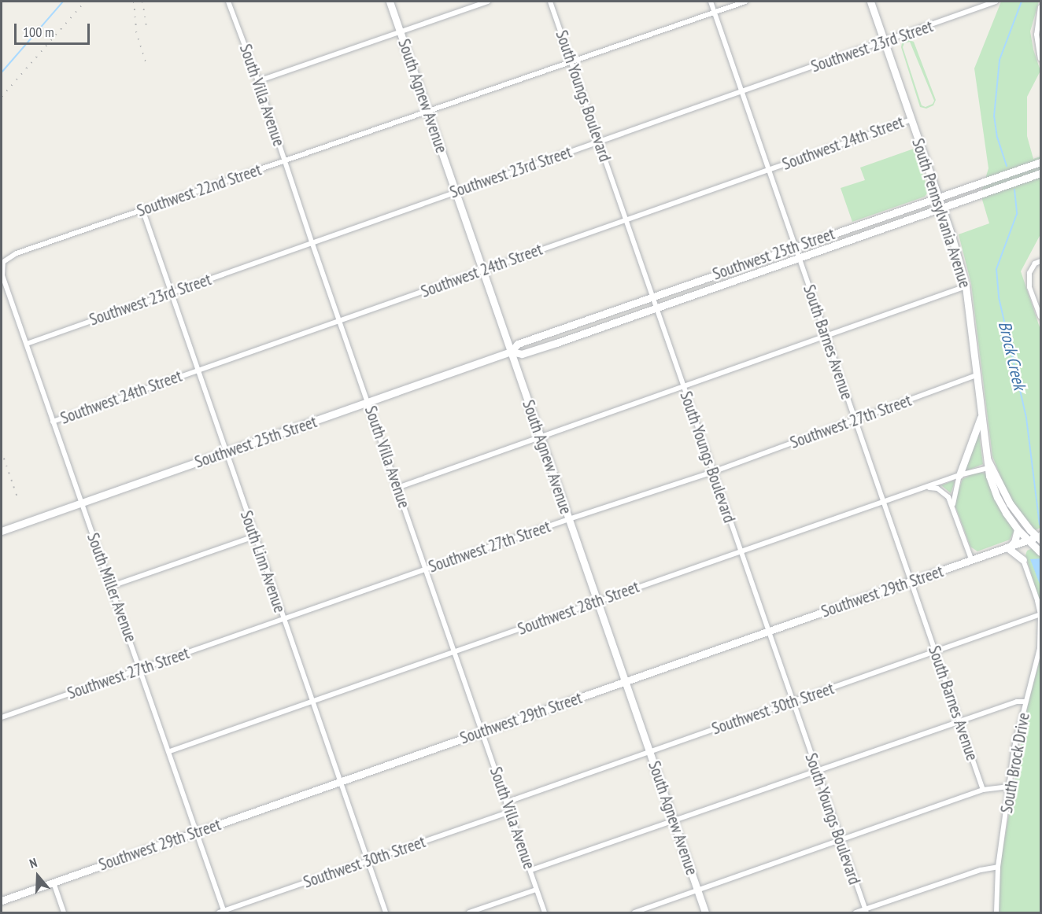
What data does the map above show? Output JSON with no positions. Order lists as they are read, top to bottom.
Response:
{
  "streets": {
    "main road": [
      "South Agnew Avenue",
      "South Pennsylvania Avenue",
      "Southwest 25th Street",
      "Southwest 29th Street"
    ],
    "street": [
      "Southwest 23rd Street",
      "South Villa Avenue",
      "South Youngs Boulevard",
      "Southwest 24th Street",
      "Southwest 22nd Street",
      "South Barnes Avenue",
      "Southwest 27th Street",
      "South Linn Avenue",
      "South Miller Avenue",
      "Southwest 28th Street",
      "Southwest 30th Street",
      "South Brock Drive"
    ]
  },
  "crossings": [
    ["Southwest 23rd Street", "South Villa Avenue"],
    ["Southwest 23rd Street", "South Agnew Avenue"],
    ["Southwest 23rd Street", "South Youngs Boulevard"],
    ["Southwest 23rd Street", "South Pennsylvania Avenue"],
    ["Southwest 23rd Street", "South Barnes Avenue"],
    ["Southwest 23rd Street", "South Linn Avenue"],
    ["Southwest 23rd Street", "South Miller Avenue"],
    ["South Villa Avenue", "Southwest 24th Street"],
    ["South Villa Avenue", "Southwest 22nd Street"],
    ["South Villa Avenue", "Southwest 25th Street"],
    ["South Villa Avenue", "Southwest 27th Street"],
    ["South Villa Avenue", "Southwest 29th Street"],
    ["South Villa Avenue", "Southwest 28th Street"],
    ["South Villa Avenue", "Southwest 30th Street"],
    ["South Agnew Avenue", "Southwest 24th Street"],
    ["South Agnew Avenue", "Southwest 22nd Street"],
    ["South Agnew Avenue", "Southwest 25th Street"],
    ["South Agnew Avenue", "Southwest 27th Street"],
    ["South Agnew Avenue", "Southwest 29th Street"],
    ["South Agnew Avenue", "Southwest 28th Street"],
    ["South Agnew Avenue", "Southwest 30th Street"],
    ["South Youngs Boulevard", "Southwest 24th Street"],
    ["South Youngs Boulevard", "Southwest 22nd Street"],
    ["South Youngs Boulevard", "Southwest 25th Street"],
    ["South Youngs Boulevard", "Southwest 27th Street"],
    ["South Youngs Boulevard", "Southwest 29th Street"],
    ["South Youngs Boulevard", "Southwest 28th Street"],
    ["South Youngs Boulevard", "Southwest 30th Street"],
    ["Southwest 24th Street", "South Pennsylvania Avenue"],
    ["Southwest 24th Street", "South Barnes Avenue"],
    ["Southwest 24th Street", "South Linn Avenue"],
    ["Southwest 24th Street", "South Miller Avenue"],
    ["Southwest 22nd Street", "South Barnes Avenue"],
    ["Southwest 22nd Street", "South Linn Avenue"],
    ["Southwest 22nd Street", "South Miller Avenue"],
    ["South Pennsylvania Avenue", "Southwest 25th Street"],
    ["South Pennsylvania Avenue", "Southwest 27th Street"],
    ["South Pennsylvania Avenue", "Southwest 29th Street"],
    ["South Pennsylvania Avenue", "Southwest 28th Street"],
    ["Southwest 25th Street", "South Barnes Avenue"],
    ["Southwest 25th Street", "South Linn Avenue"],
    ["Southwest 25th Street", "South Miller Avenue"],
    ["South Barnes Avenue", "Southwest 27th Street"],
    ["South Barnes Avenue", "Southwest 29th Street"],
    ["South Barnes Avenue", "Southwest 28th Street"],
    ["South Barnes Avenue", "Southwest 30th Street"],
    ["Southwest 27th Street", "South Linn Avenue"],
    ["Southwest 27th Street", "South Miller Avenue"],
    ["South Linn Avenue", "Southwest 29th Street"],
    ["South Linn Avenue", "Southwest 28th Street"],
    ["South Linn Avenue", "Southwest 30th Street"],
    ["South Miller Avenue", "Southwest 29th Street"],
    ["South Miller Avenue", "Southwest 28th Street"],
    ["South Miller Avenue", "Southwest 30th Street"],
    ["Southwest 30th Street", "South Brock Drive"]
  ],
  "water": ["Brock Creek"],
  "scale_bar": "100 m",
  "north": "top"
}
